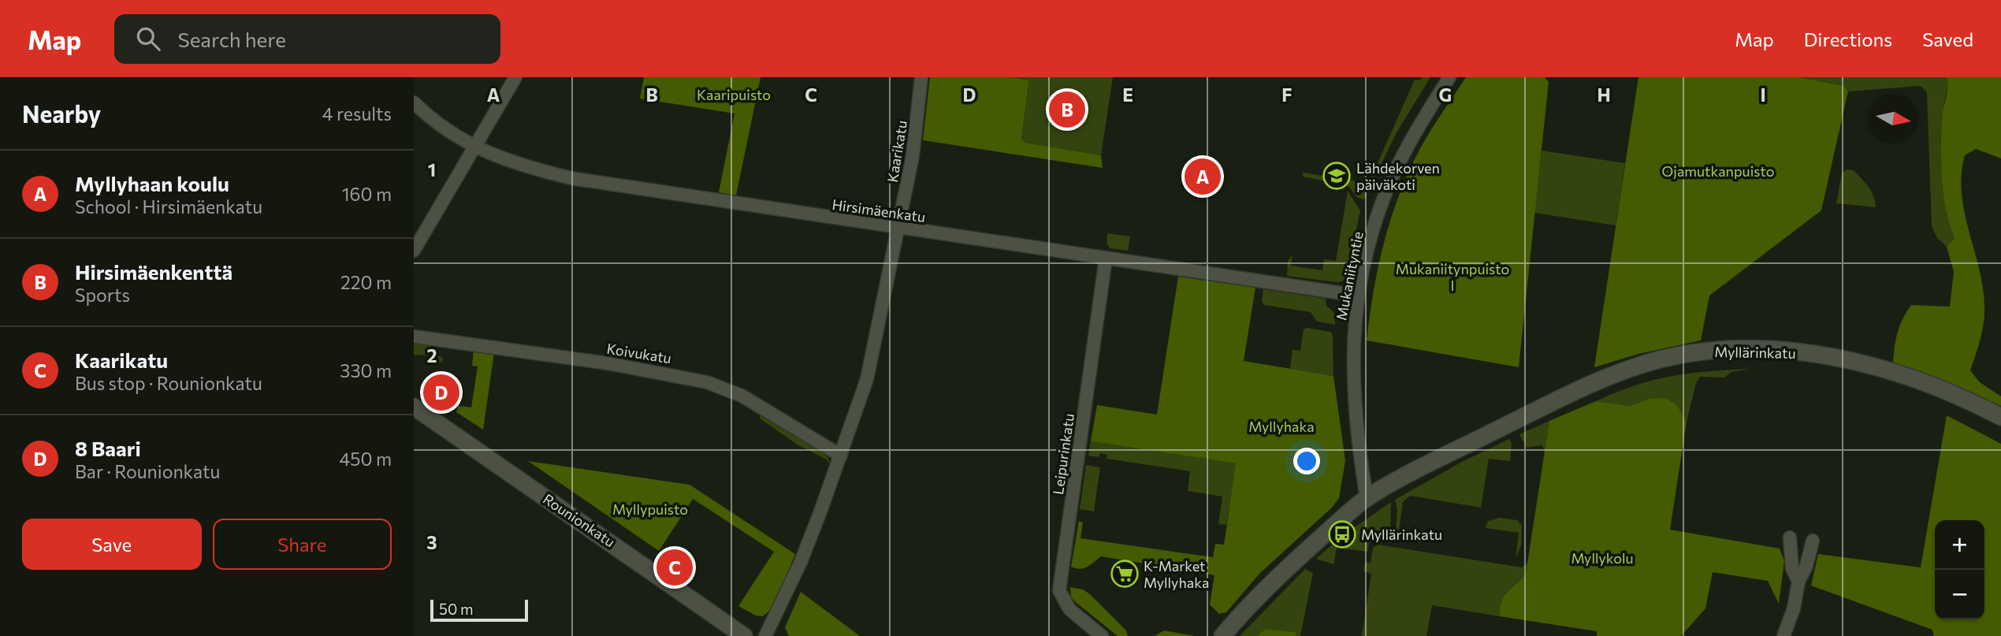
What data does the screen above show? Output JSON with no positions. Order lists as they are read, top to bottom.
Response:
{
  "streets": {
    "street": [
      "Kaarikatu",
      "Hirsimäenkatu",
      "Mukaniityntie",
      "Myllärinkatu",
      "Koivukatu",
      "Leipurinkatu",
      "Rounionkatu"
    ]
  },
  "crossings": [
    ["Kaarikatu", "Hirsimäenkatu"],
    ["Kaarikatu", "Koivukatu"],
    ["Hirsimäenkatu", "Mukaniityntie"],
    ["Hirsimäenkatu", "Leipurinkatu"],
    ["Mukaniityntie", "Myllärinkatu"]
  ],
  "parks": [
    "Kaaripuisto",
    "Ojamutkanpuisto",
    "Mukaniitynpuisto I",
    "Myllyhaka",
    "Myllypuisto",
    "Myllykolu"
  ],
  "places": {
    "school or university": ["Lähdekorven päiväkoti"],
    "bus stop": ["Myllärinkatu"],
    "supermarket": ["K-Market Myllyhaka"]
  },
  "scale_bar": "50 m",
  "north": "right",
  "page": {
    "header": "Map",
    "search": "Search here",
    "nav": ["Map", "Directions", "Saved"],
    "heading": ["Nearby", "4 results"],
    "pins": [
      "B",
      "A",
      "D",
      "C"
    ],
    "list": [
      {
        "mark": "A",
        "name": "Myllyhaan koulu",
        "note": "School · Hirsimäenkatu",
        "value": "160 m"
      },
      {
        "mark": "B",
        "name": "Hirsimäenkenttä",
        "note": "Sports",
        "value": "220 m"
      },
      {
        "mark": "C",
        "name": "Kaarikatu",
        "note": "Bus stop · Rounionkatu",
        "value": "330 m"
      },
      {
        "mark": "D",
        "name": "8 Baari",
        "note": "Bar · Rounionkatu",
        "value": "450 m"
      }
    ],
    "buttons": ["Save", "Share"],
    "map_buttons": ["+", "−"],
    "scale": "50 m"
  },
  "grid": {
    "columns": [
      "A",
      "B",
      "C",
      "D",
      "E",
      "F",
      "G",
      "H",
      "I"
    ],
    "rows": ["1", "2", "3"]
  }
}
